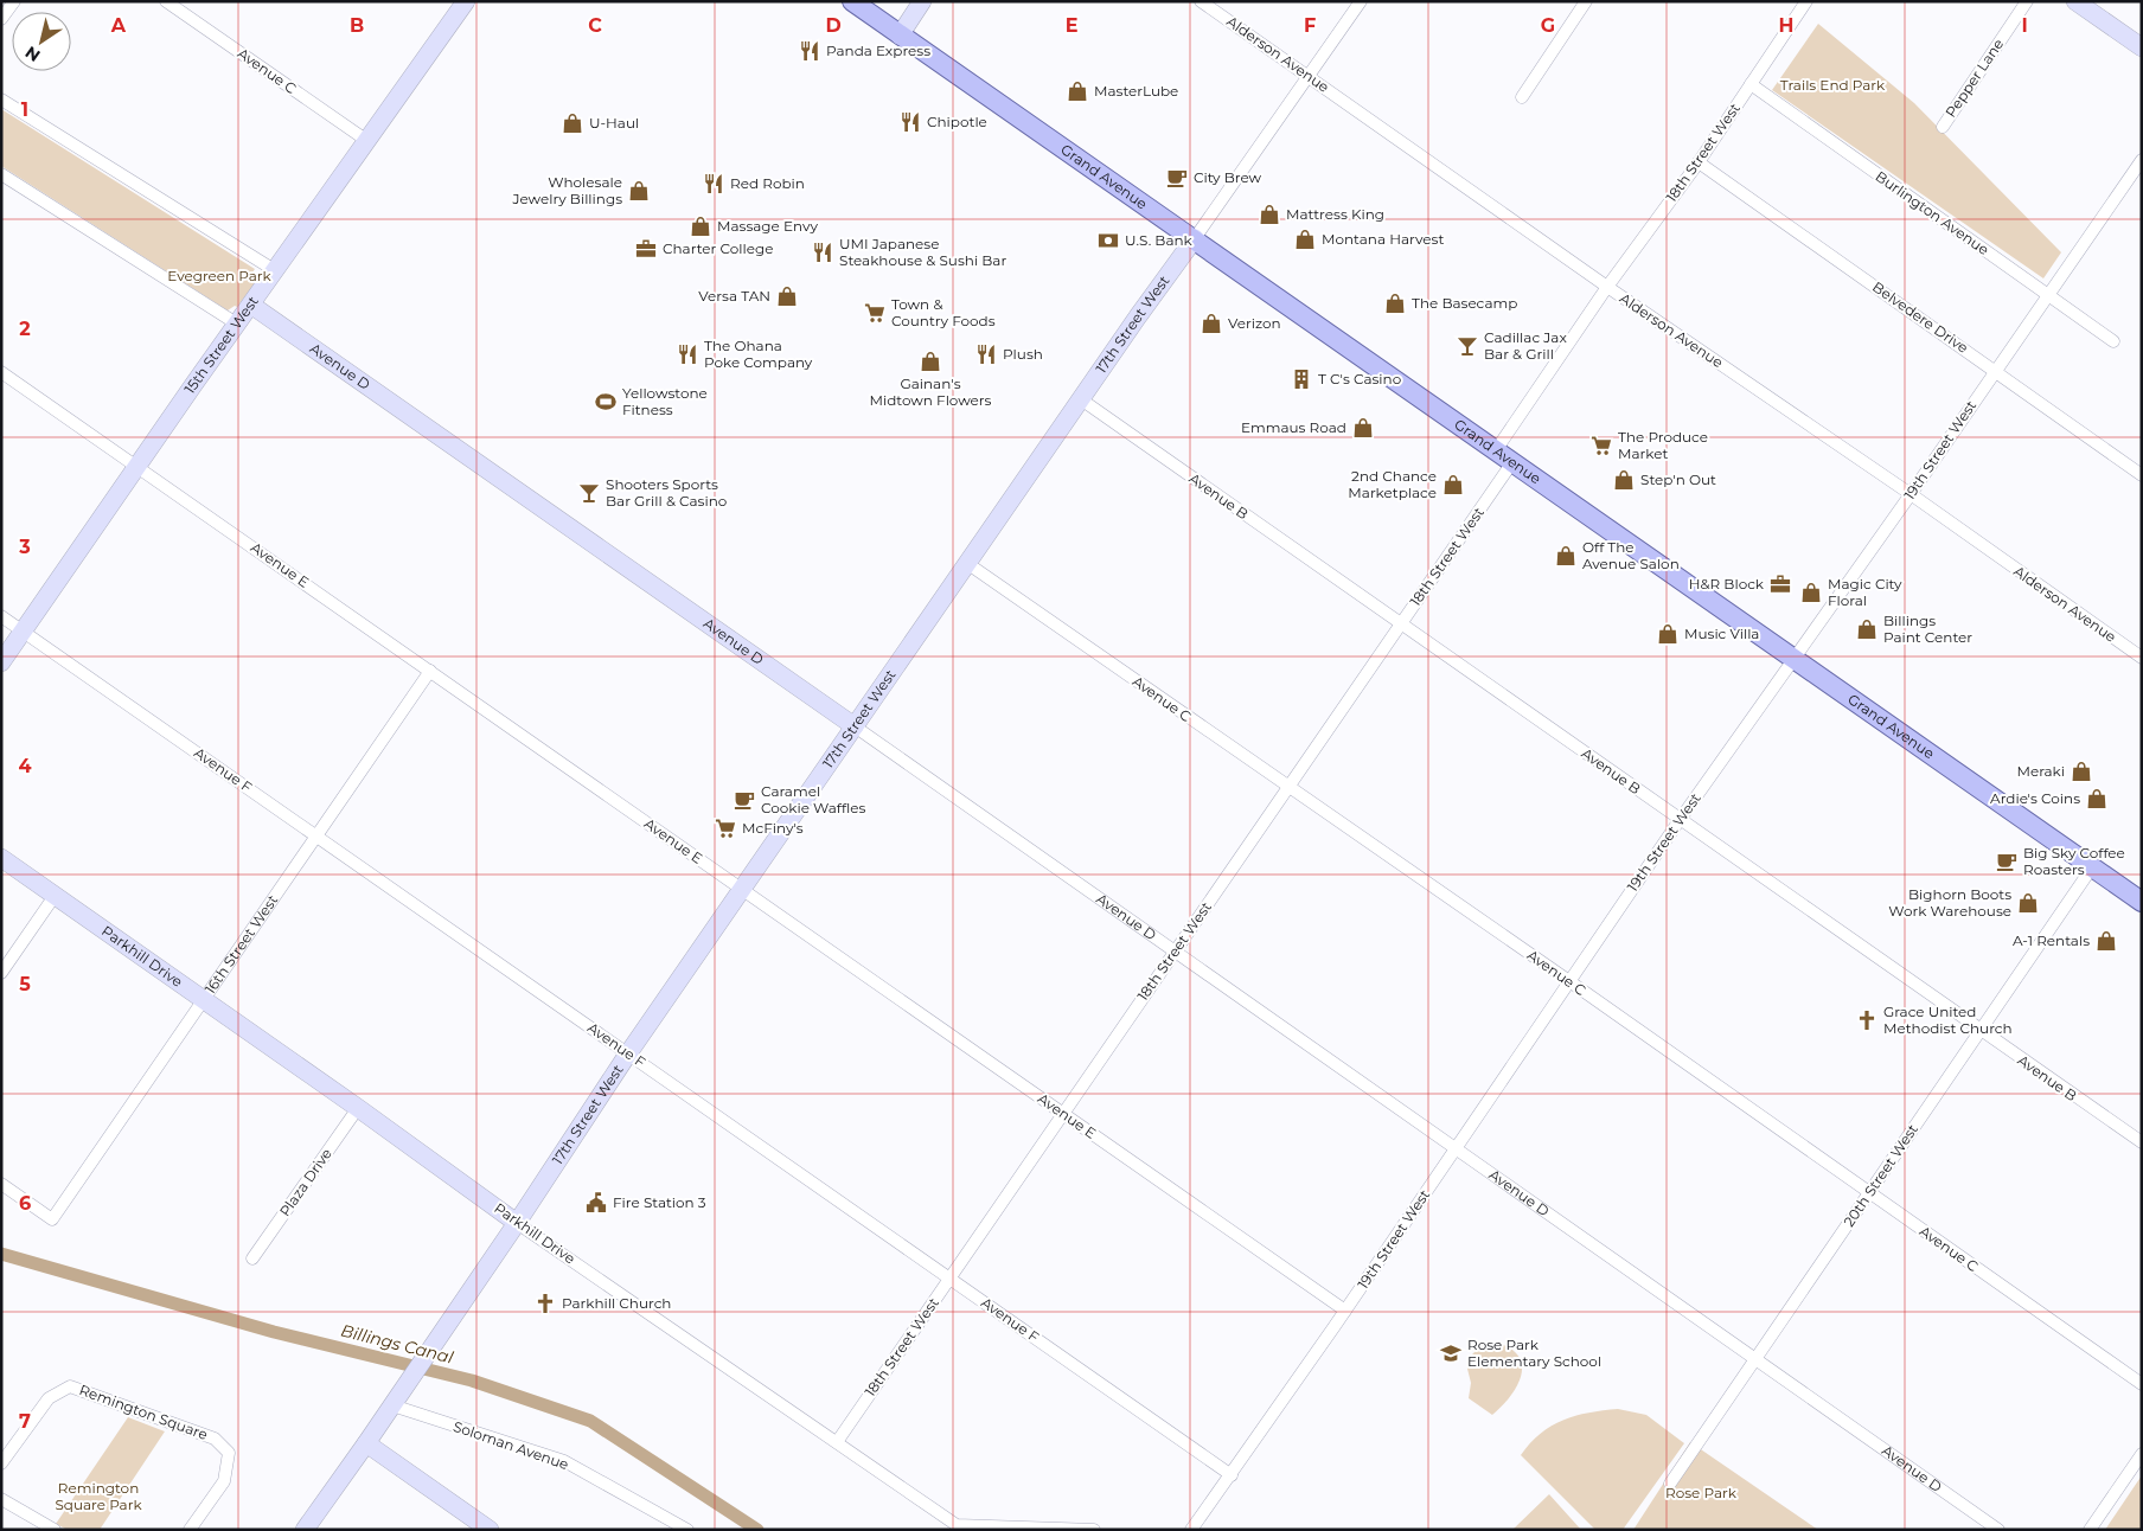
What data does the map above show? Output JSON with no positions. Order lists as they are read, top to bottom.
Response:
{
  "streets": {
    "main road": ["Grand Avenue"],
    "street": [
      "Alderson Avenue",
      "Avenue C",
      "Pepper Lane",
      "18th Street West",
      "Burlington Avenue",
      "Belvedere Drive",
      "17th Street West",
      "15th Street West",
      "Avenue D",
      "19th Street West",
      "Avenue B",
      "Avenue E",
      "Avenue F",
      "16th Street West",
      "Parkhill Drive",
      "20th Street West",
      "Plaza Drive",
      "Remington Square",
      "Soloman Avenue"
    ]
  },
  "crossings": [
    ["Alderson Avenue", "18th Street West"],
    ["Alderson Avenue", "17th Street West"],
    ["Alderson Avenue", "19th Street West"],
    ["Avenue C", "18th Street West"],
    ["Avenue C", "17th Street West"],
    ["Avenue C", "15th Street West"],
    ["Avenue C", "19th Street West"],
    ["Avenue C", "20th Street West"],
    ["18th Street West", "Grand Avenue"],
    ["18th Street West", "Burlington Avenue"],
    ["18th Street West", "Belvedere Drive"],
    ["18th Street West", "Avenue D"],
    ["18th Street West", "Avenue B"],
    ["18th Street West", "Avenue E"],
    ["18th Street West", "Avenue F"],
    ["18th Street West", "Parkhill Drive"],
    ["Grand Avenue", "17th Street West"],
    ["Grand Avenue", "19th Street West"],
    ["Grand Avenue", "20th Street West"],
    ["Burlington Avenue", "19th Street West"],
    ["Belvedere Drive", "19th Street West"],
    ["17th Street West", "Avenue D"],
    ["17th Street West", "Avenue B"],
    ["17th Street West", "Avenue E"],
    ["17th Street West", "Avenue F"],
    ["17th Street West", "Parkhill Drive"],
    ["17th Street West", "Soloman Avenue"],
    ["15th Street West", "Avenue D"],
    ["15th Street West", "Avenue E"],
    ["15th Street West", "Avenue F"],
    ["Avenue D", "19th Street West"],
    ["Avenue D", "20th Street West"],
    ["19th Street West", "Avenue B"],
    ["19th Street West", "Avenue E"],
    ["19th Street West", "Avenue F"],
    ["Avenue B", "20th Street West"],
    ["Avenue E", "16th Street West"],
    ["Avenue F", "16th Street West"],
    ["16th Street West", "Parkhill Drive"],
    ["Parkhill Drive", "Plaza Drive"]
  ],
  "water": ["Billings Canal"],
  "parks": [
    "Trails End Park",
    "Evegreen Park",
    "Remington Square Park",
    "Rose Park"
  ],
  "places": {
    "restaurant": [
      "Panda Express",
      "Chipotle",
      "Red Robin",
      "UMI Japanese Steakhouse & Sushi Bar",
      "The Ohana Poke Company",
      "Plush"
    ],
    "shop": [
      "MasterLube",
      "U-Haul",
      "Wholesale Jewelry Billings",
      "Mattress King",
      "Massage Envy",
      "Montana Harvest",
      "Versa TAN",
      "The Basecamp",
      "Verizon",
      "Gainan's Midtown Flowers",
      "Emmaus Road",
      "Step'n Out",
      "2nd Chance Marketplace",
      "Off The Avenue Salon",
      "Magic City Floral",
      "Billings Paint Center",
      "Music Villa",
      "Meraki",
      "Ardie's Coins",
      "Bighorn Boots Work Warehouse",
      "A-1 Rentals"
    ],
    "cafe": ["City Brew", "Caramel Cookie Waffles", "Big Sky Coffee Roasters"],
    "bank": ["U.S. Bank"],
    "office": ["Charter College", "H&R Block"],
    "supermarket": ["Town & Country Foods", "The Produce Market", "McFiny's"],
    "bar": ["Cadillac Jax Bar & Grill", "Shooters Sports Bar Grill & Casino"],
    "building": ["T C's Casino"],
    "sports": ["Yellowstone Fitness"],
    "church": ["Grace United Methodist Church", "Parkhill Church"],
    "public building": ["Fire Station 3"],
    "school or university": ["Rose Park Elementary School"]
  },
  "north": "bottom left",
  "grid": {
    "columns": [
      "A",
      "B",
      "C",
      "D",
      "E",
      "F",
      "G",
      "H",
      "I"
    ],
    "rows": [
      "1",
      "2",
      "3",
      "4",
      "5",
      "6",
      "7"
    ]
  }
}
